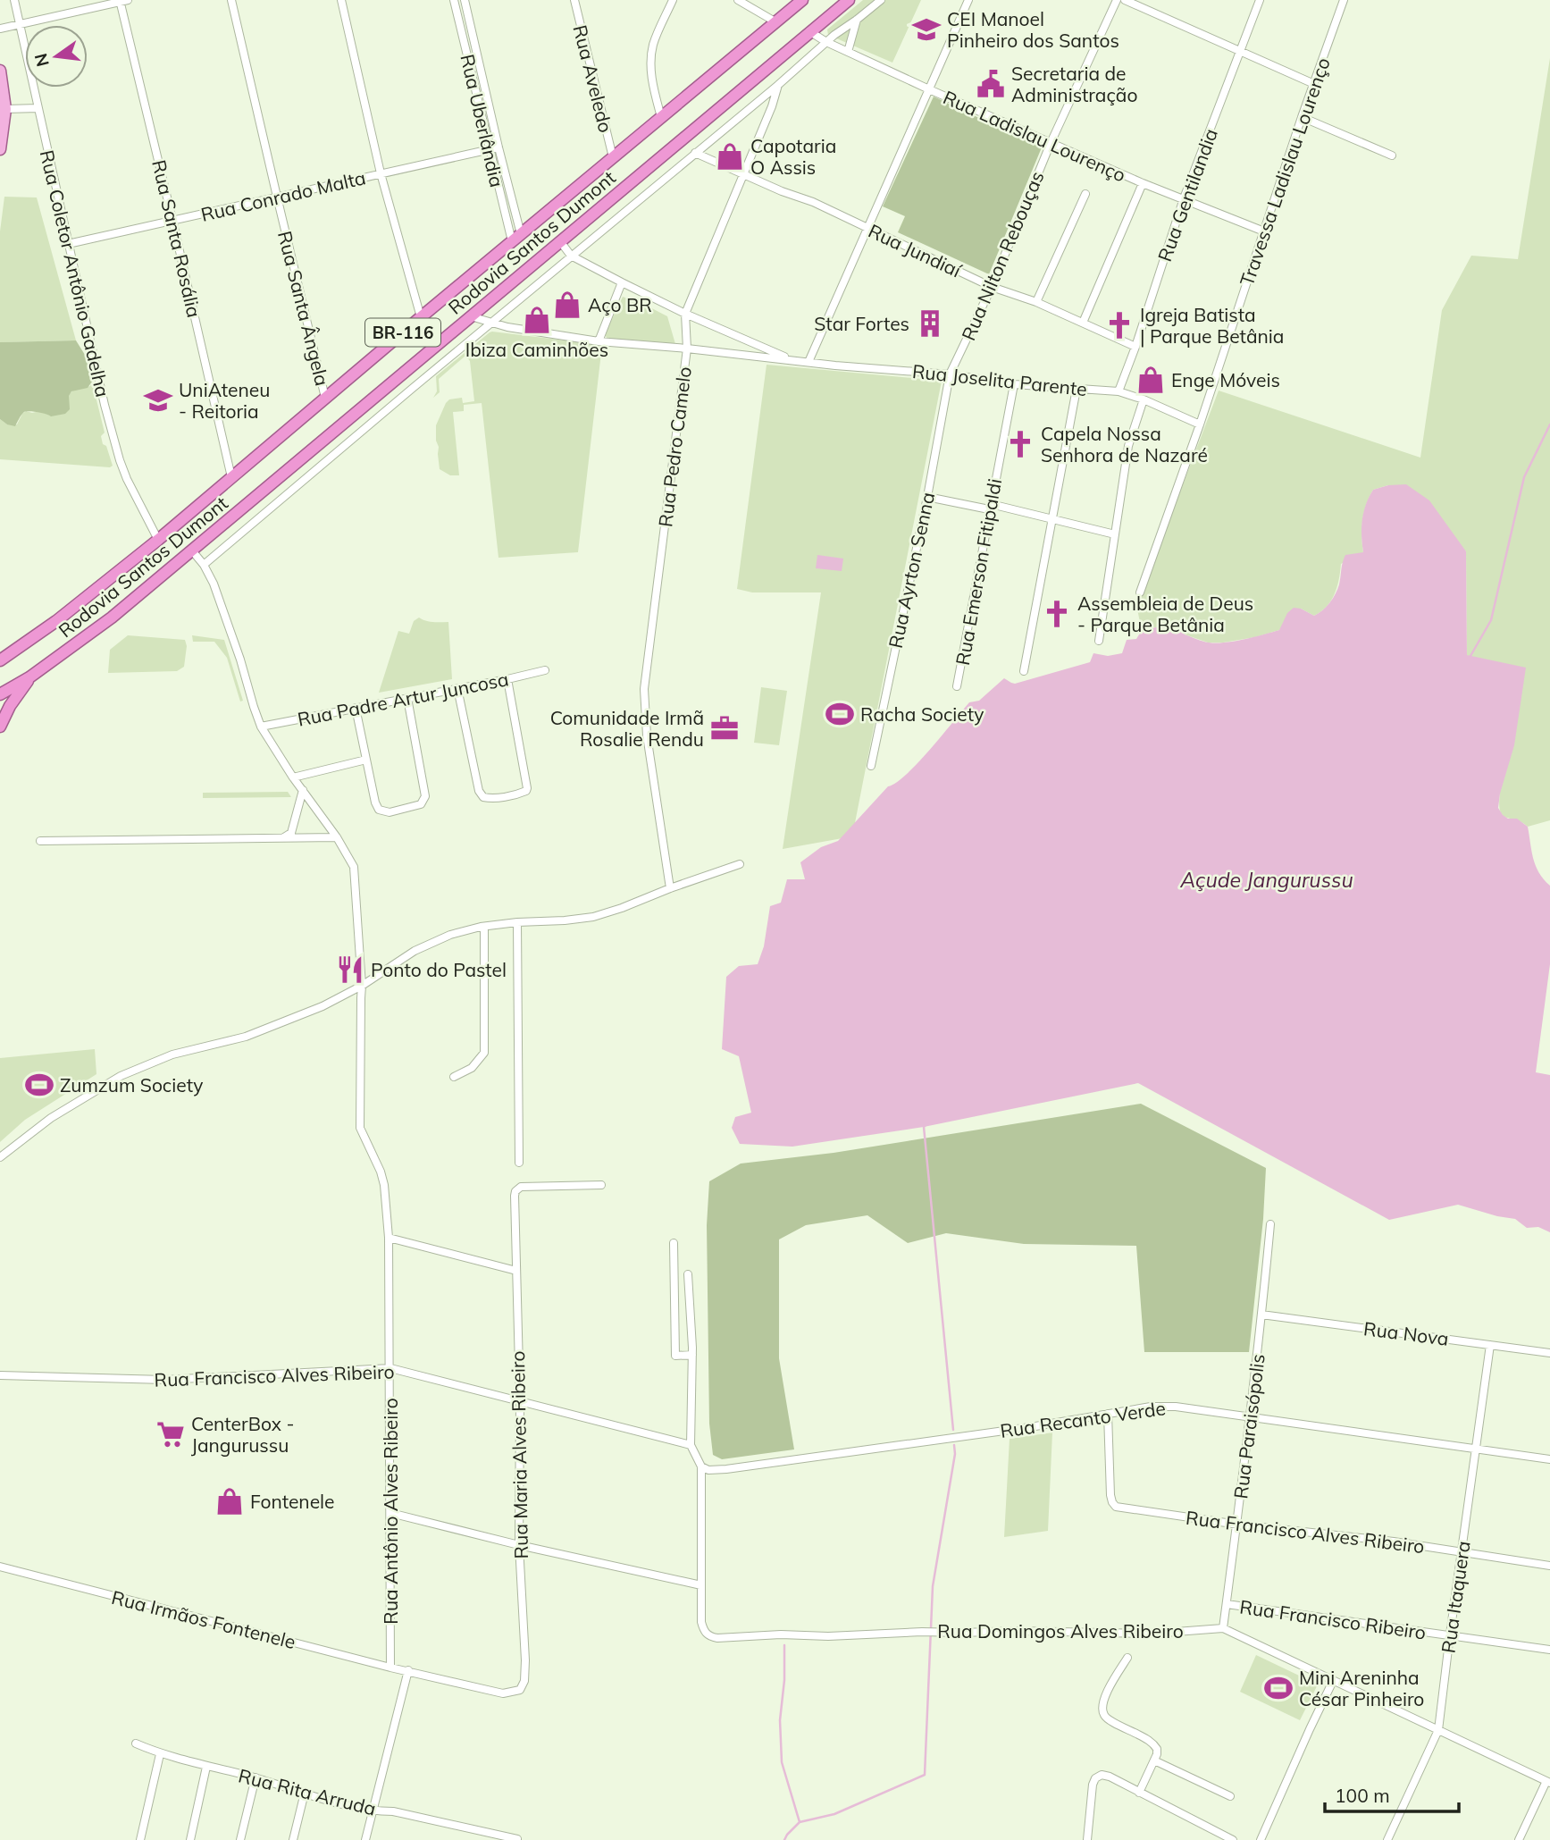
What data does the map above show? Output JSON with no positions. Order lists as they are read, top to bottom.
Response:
{
  "streets": {
    "highway": ["Rodovia Santos Dumont", "BR-116"],
    "street": [
      "Rua Aveledo",
      "Rua Uberlândia",
      "Rua Ladislau Lourenço",
      "Travessa Ladislau Lourenço",
      "Rua Gentilandia",
      "Rua Conrado Malta",
      "Rua Santa Rosália",
      "Rua Jundiaí",
      "Rua Nilton Rebouças",
      "Rua Coletor Antônio Gadelha",
      "Rua Santa Ângela",
      "Rua Joselita Parente",
      "Rua Pedro Camelo",
      "Rua Ayrton Senna",
      "Rua Emerson Fitipaldi",
      "Rua Padre Artur Juncosa",
      "Rua Nova",
      "Rua Francisco Alves Ribeiro",
      "Rua Recanto Verde",
      "Rua Paraisópolis",
      "Rua Maria Alves Ribeiro",
      "Rua Antônio Alves Ribeiro",
      "Rua Itaquera",
      "Rua Irmãos Fontenele",
      "Rua Francisco Ribeiro",
      "Rua Domingos Alves Ribeiro",
      "Rua Rita Arruda"
    ]
  },
  "crossings": [
    ["Rua Aveledo", "Rodovia Santos Dumont"],
    ["Rua Uberlândia", "Rua Conrado Malta"],
    ["Rua Uberlândia", "Rodovia Santos Dumont"],
    ["Rua Ladislau Lourenço", "Travessa Ladislau Lourenço"],
    ["Rua Ladislau Lourenço", "Rua Gentilandia"],
    ["Rua Ladislau Lourenço", "Rodovia Santos Dumont"],
    ["Rua Ladislau Lourenço", "Rua Nilton Rebouças"],
    ["Travessa Ladislau Lourenço", "Rua Joselita Parente"],
    ["Rua Gentilandia", "Rua Jundiaí"],
    ["Rua Gentilandia", "Rua Joselita Parente"],
    ["Rua Conrado Malta", "Rua Santa Rosália"],
    ["Rua Conrado Malta", "Rua Coletor Antônio Gadelha"],
    ["Rua Conrado Malta", "Rua Santa Ângela"],
    ["Rua Santa Rosália", "Rodovia Santos Dumont"],
    ["Rodovia Santos Dumont", "Rua Coletor Antônio Gadelha"],
    ["Rodovia Santos Dumont", "Rua Santa Ângela"],
    ["Rodovia Santos Dumont", "Rua Joselita Parente"],
    ["Rua Jundiaí", "Rua Nilton Rebouças"],
    ["Rua Jundiaí", "Rua Pedro Camelo"],
    ["Rua Nilton Rebouças", "Rua Joselita Parente"],
    ["Rua Nilton Rebouças", "Rua Ayrton Senna"],
    ["Rua Joselita Parente", "Rua Pedro Camelo"],
    ["Rua Joselita Parente", "Rua Ayrton Senna"],
    ["Rua Joselita Parente", "Rua Emerson Fitipaldi"],
    ["Rua Nova", "Rua Paraisópolis"],
    ["Rua Nova", "Rua Itaquera"],
    ["Rua Francisco Alves Ribeiro", "Rua Recanto Verde"],
    ["Rua Francisco Alves Ribeiro", "Rua Paraisópolis"],
    ["Rua Francisco Alves Ribeiro", "Rua Maria Alves Ribeiro"],
    ["Rua Francisco Alves Ribeiro", "Rua Antônio Alves Ribeiro"],
    ["Rua Francisco Alves Ribeiro", "Rua Itaquera"],
    ["Rua Recanto Verde", "Rua Paraisópolis"],
    ["Rua Recanto Verde", "Rua Itaquera"],
    ["Rua Recanto Verde", "Rua Domingos Alves Ribeiro"],
    ["Rua Paraisópolis", "Rua Francisco Ribeiro"],
    ["Rua Paraisópolis", "Rua Domingos Alves Ribeiro"],
    ["Rua Maria Alves Ribeiro", "Rua Irmãos Fontenele"],
    ["Rua Antônio Alves Ribeiro", "Rua Irmãos Fontenele"],
    ["Rua Itaquera", "Rua Francisco Ribeiro"],
    ["Rua Itaquera", "Rua Domingos Alves Ribeiro"]
  ],
  "water": ["Açude Jangurussu"],
  "places": {
    "school or university": ["CEI Manoel Pinheiro dos Santos", "UniAteneu - Reitoria"],
    "public building": ["Secretaria de Administração"],
    "shop": [
      "Capotaria O Assis",
      "Aço BR",
      "Ibiza Caminhões",
      "Enge Móveis",
      "Fontenele"
    ],
    "building": ["Star Fortes"],
    "church": ["Igreja Batista | Parque Betânia", "Capela Nossa Senhora de Nazaré", "Assembleia de Deus - Parque Betânia"],
    "sports": ["Racha Society", "Zumzum Society", "Mini Areninha César Pinheiro"],
    "office": ["Comunidade Irmã Rosalie Rendu"],
    "restaurant": ["Ponto do Pastel"],
    "supermarket": ["CenterBox - Jangurussu"]
  },
  "scale_bar": "100 m",
  "north": "left"
}
